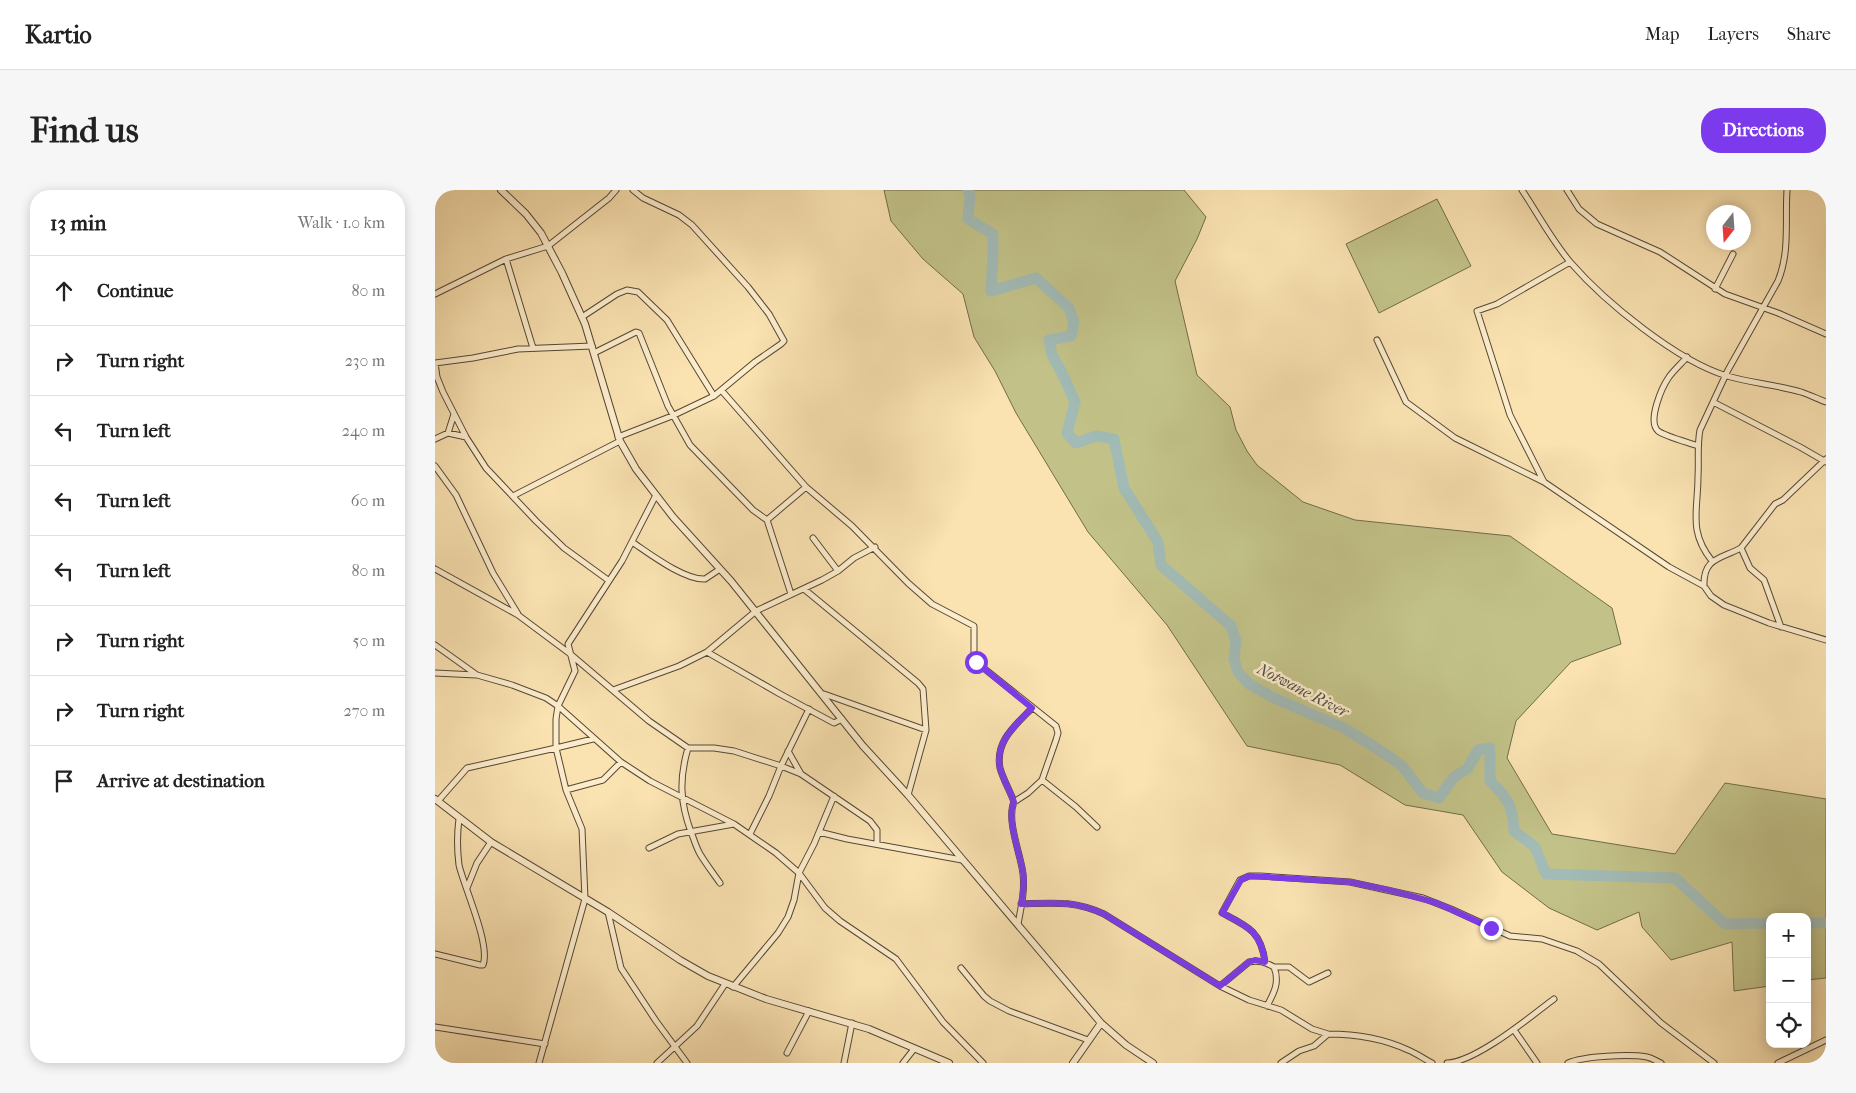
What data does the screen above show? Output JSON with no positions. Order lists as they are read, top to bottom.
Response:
{
  "water": ["Notwane River"],
  "north": "bottom",
  "page": {
    "header": "Kartio",
    "nav": ["Map", "Layers", "Share"],
    "buttons": "Directions",
    "title": "Find us",
    "heading": ["13 min", "Walk · 1.0 km"],
    "list": [
      ["Continue", "80 m"],
      ["Turn right", "230 m"],
      ["Turn left", "240 m"],
      ["Turn left", "60 m"],
      ["Turn left", "80 m"],
      ["Turn right", "50 m"],
      ["Turn right", "270 m"],
      "Arrive at destination"
    ],
    "map_buttons": ["+", "−"]
  }
}
